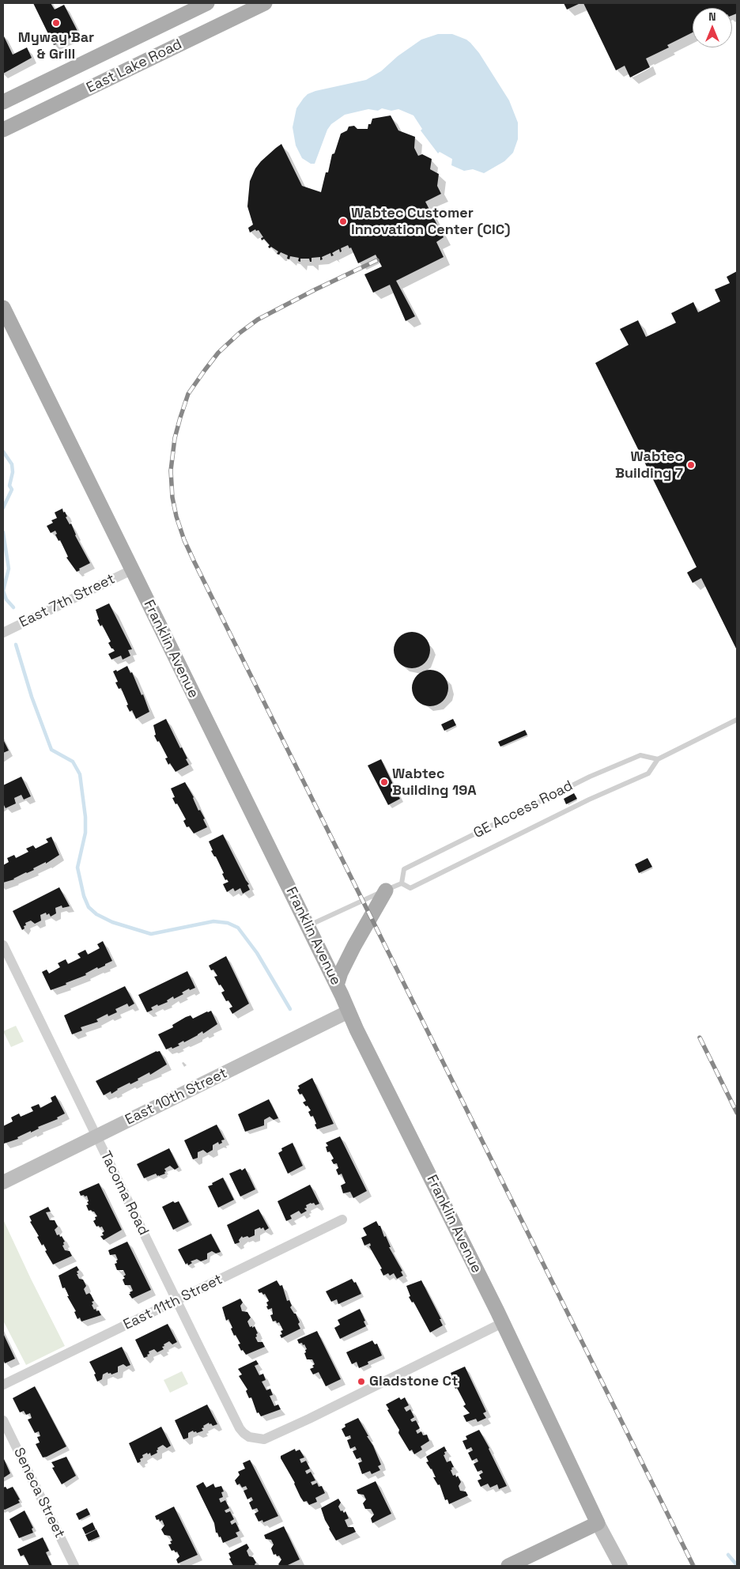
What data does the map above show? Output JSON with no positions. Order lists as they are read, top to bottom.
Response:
{
  "streets": {
    "main road": ["East Lake Road", "Franklin Avenue"],
    "street": [
      "East 7th Street",
      "East 10th Street",
      "Tacoma Road",
      "East 11th Street",
      "Seneca Street"
    ],
    "lane": ["GE Access Road"]
  },
  "crossings": [
    ["East 7th Street", "Franklin Avenue"],
    ["Franklin Avenue", "GE Access Road"],
    ["Franklin Avenue", "East 10th Street"],
    ["Franklin Avenue", "Tacoma Road"],
    ["East 10th Street", "Tacoma Road"],
    ["Tacoma Road", "East 11th Street"]
  ],
  "places": [
    "Myway Bar & Grill",
    "Wabtec Customer Innovation Center (CIC)",
    "Wabtec Building 7",
    "Wabtec Building 19A",
    "Gladstone Ct"
  ],
  "north": "top"
}
